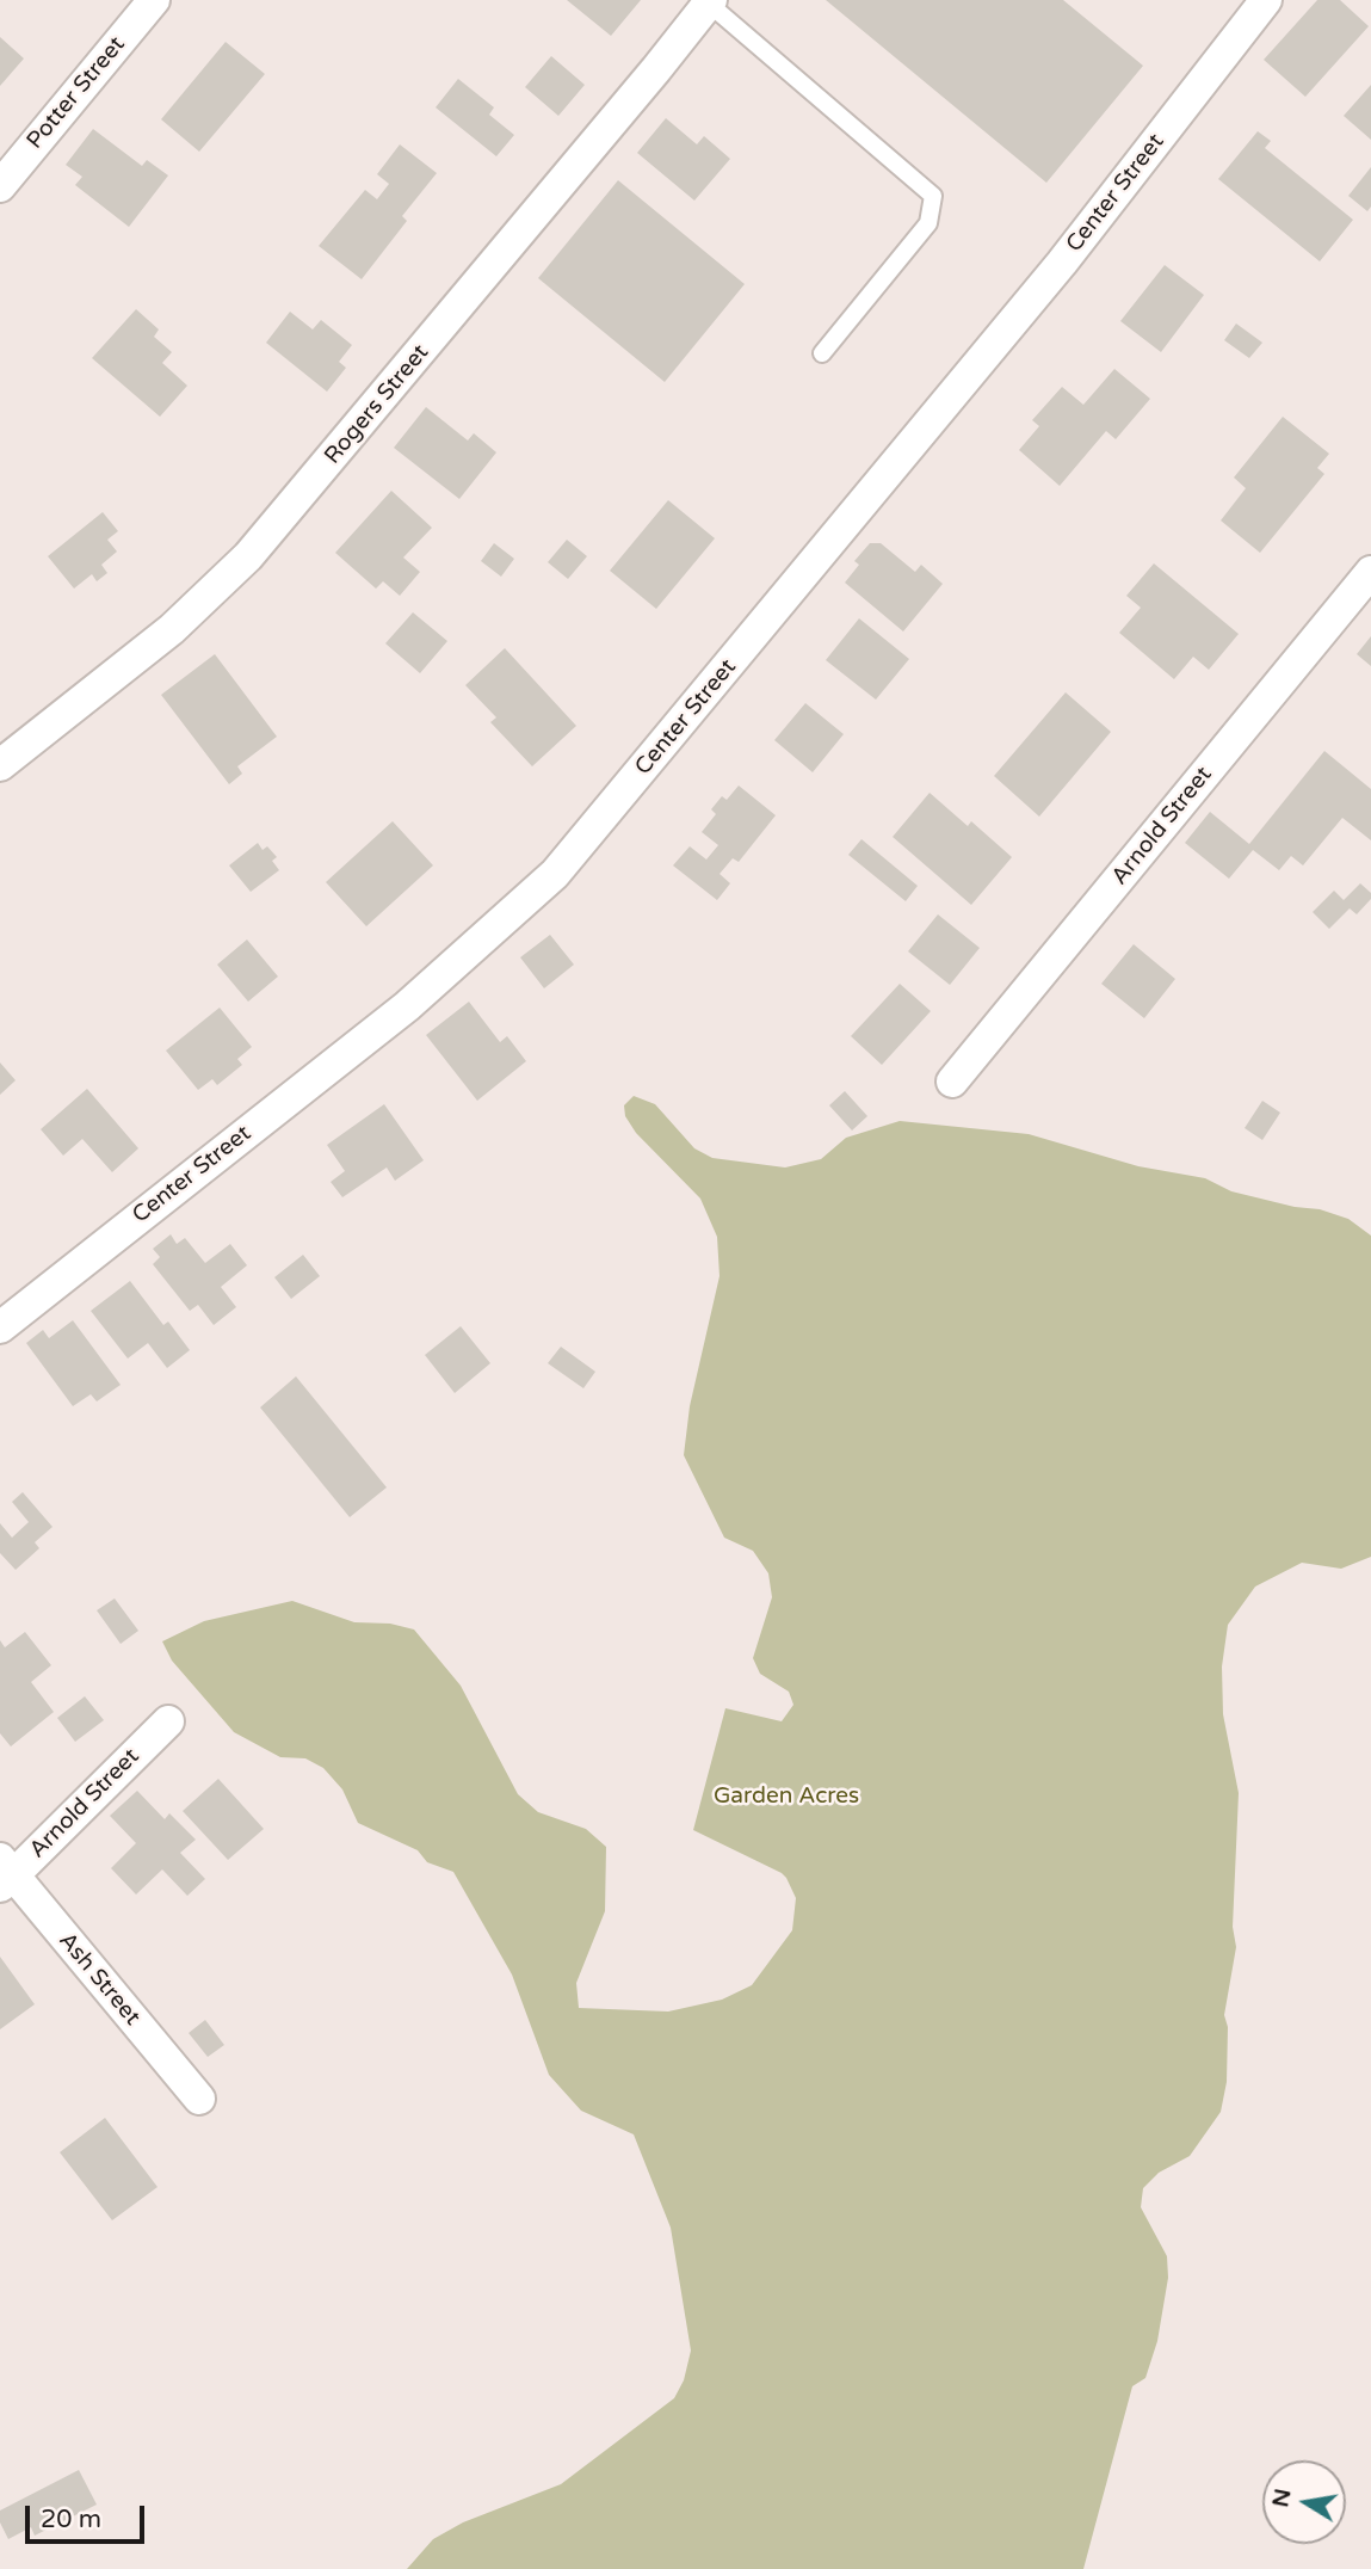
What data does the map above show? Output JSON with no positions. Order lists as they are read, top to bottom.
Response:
{
  "streets": {
    "street": [
      "Potter Street",
      "Center Street",
      "Rogers Street",
      "Arnold Street",
      "Ash Street"
    ]
  },
  "crossings": [
    ["Arnold Street", "Ash Street"]
  ],
  "parks": ["Garden Acres"],
  "scale_bar": "20 m",
  "north": "left"
}
